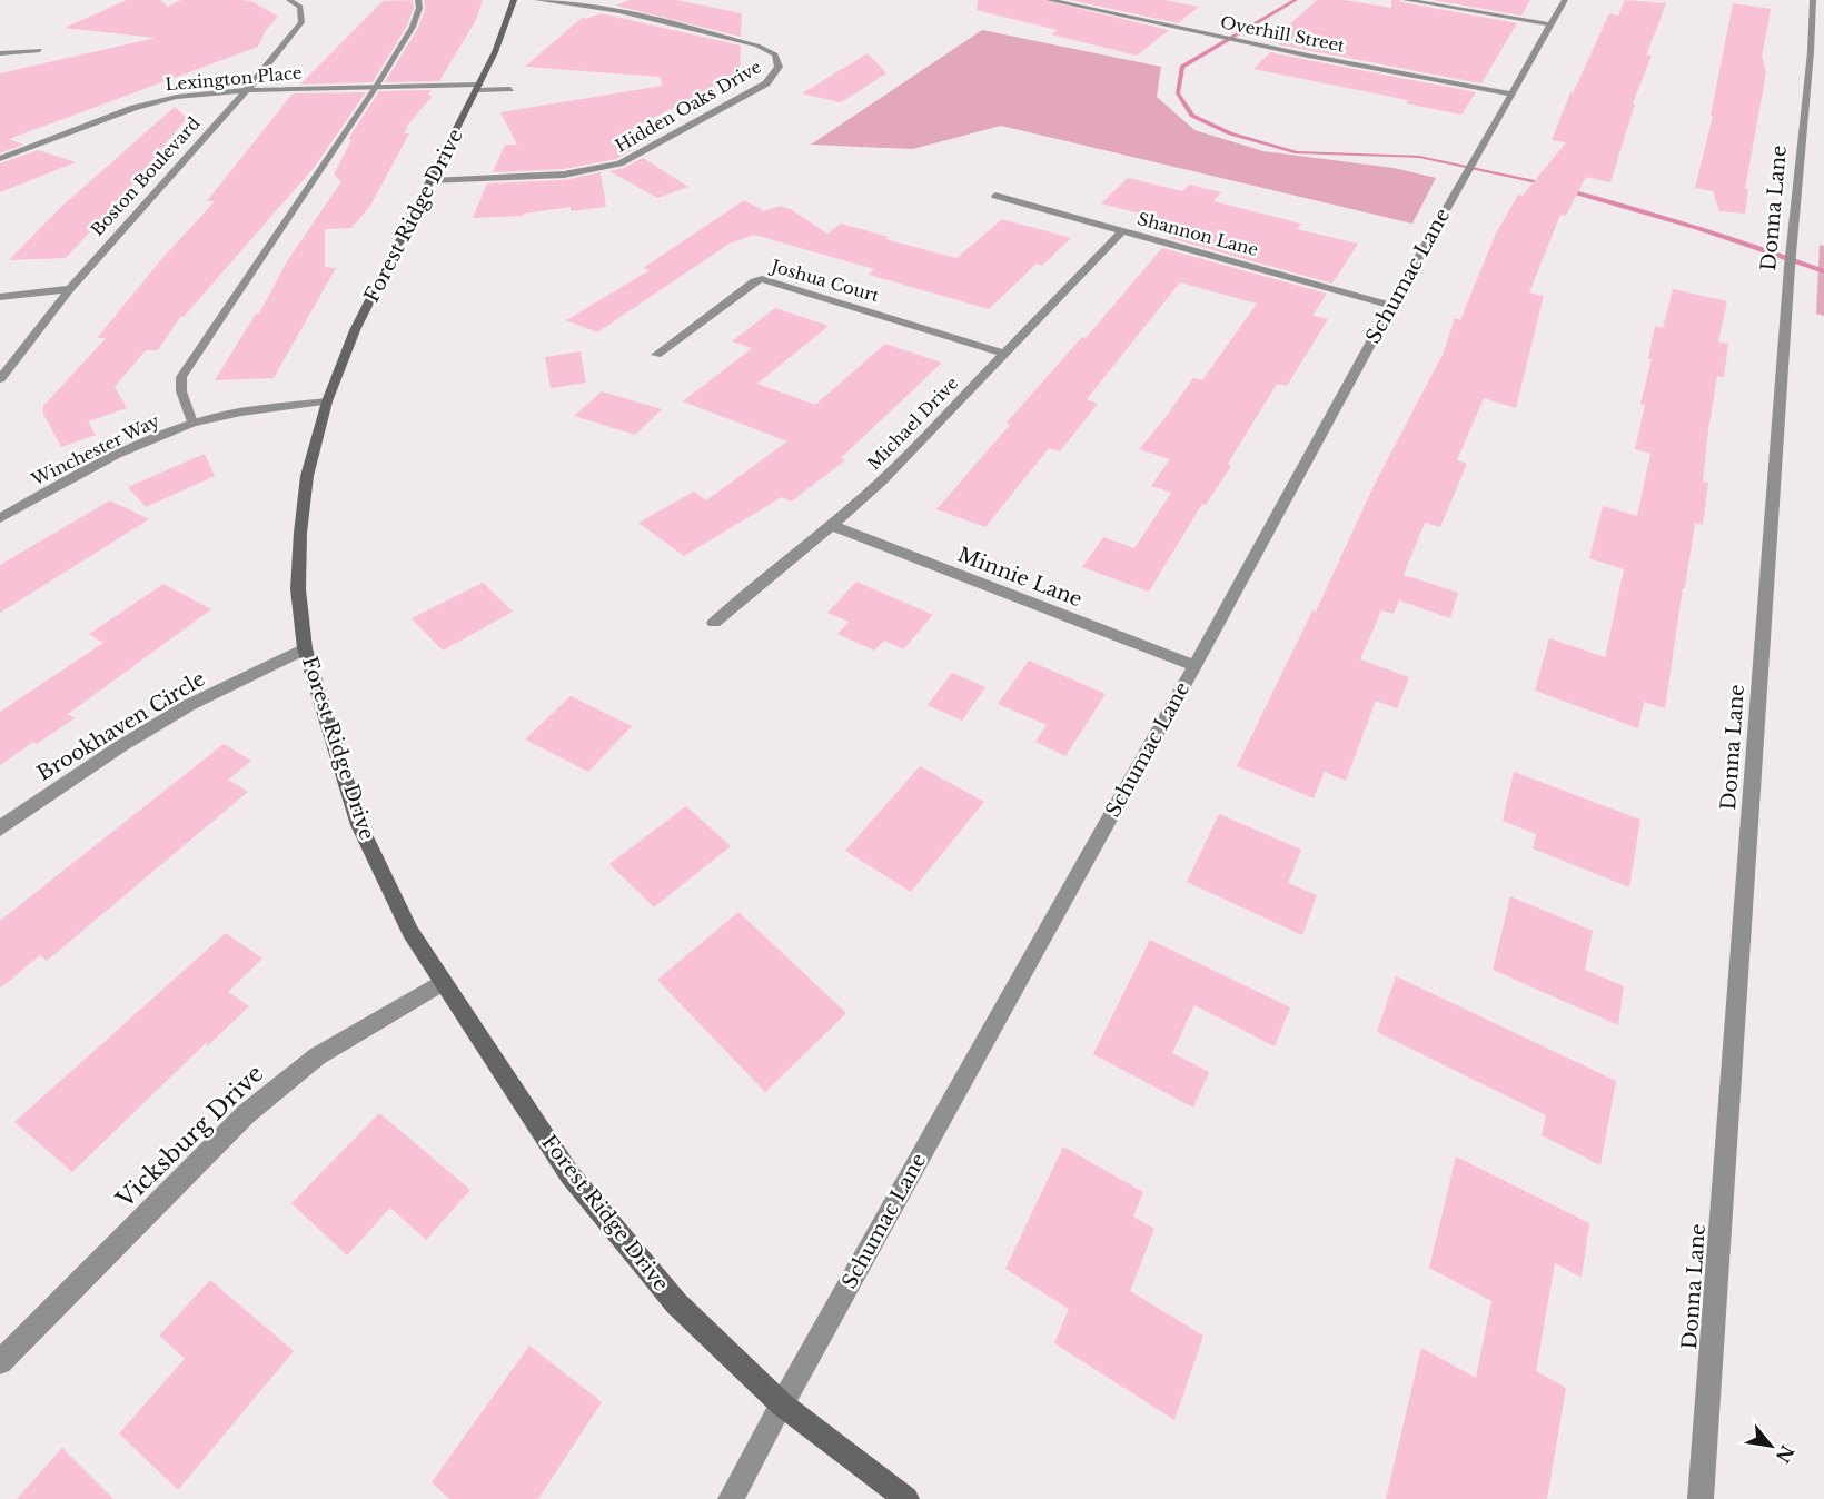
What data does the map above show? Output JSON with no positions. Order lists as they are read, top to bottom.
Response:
{
  "streets": {
    "main road": ["Forest Ridge Drive"],
    "street": [
      "Overhill Street",
      "Lexington Place",
      "Hidden Oaks Drive",
      "Boston Boulevard",
      "Donna Lane",
      "Shannon Lane",
      "Schumac Lane",
      "Joshua Court",
      "Michael Drive",
      "Winchester Way",
      "Minnie Lane",
      "Brookhaven Circle",
      "Vicksburg Drive"
    ]
  },
  "crossings": [
    ["Overhill Street", "Schumac Lane"],
    ["Lexington Place", "Boston Boulevard"],
    ["Lexington Place", "Forest Ridge Drive"],
    ["Hidden Oaks Drive", "Forest Ridge Drive"],
    ["Forest Ridge Drive", "Schumac Lane"],
    ["Forest Ridge Drive", "Winchester Way"],
    ["Forest Ridge Drive", "Brookhaven Circle"],
    ["Forest Ridge Drive", "Vicksburg Drive"],
    ["Shannon Lane", "Schumac Lane"],
    ["Shannon Lane", "Michael Drive"],
    ["Schumac Lane", "Minnie Lane"],
    ["Joshua Court", "Michael Drive"],
    ["Michael Drive", "Minnie Lane"]
  ],
  "north": "bottom right"
}
